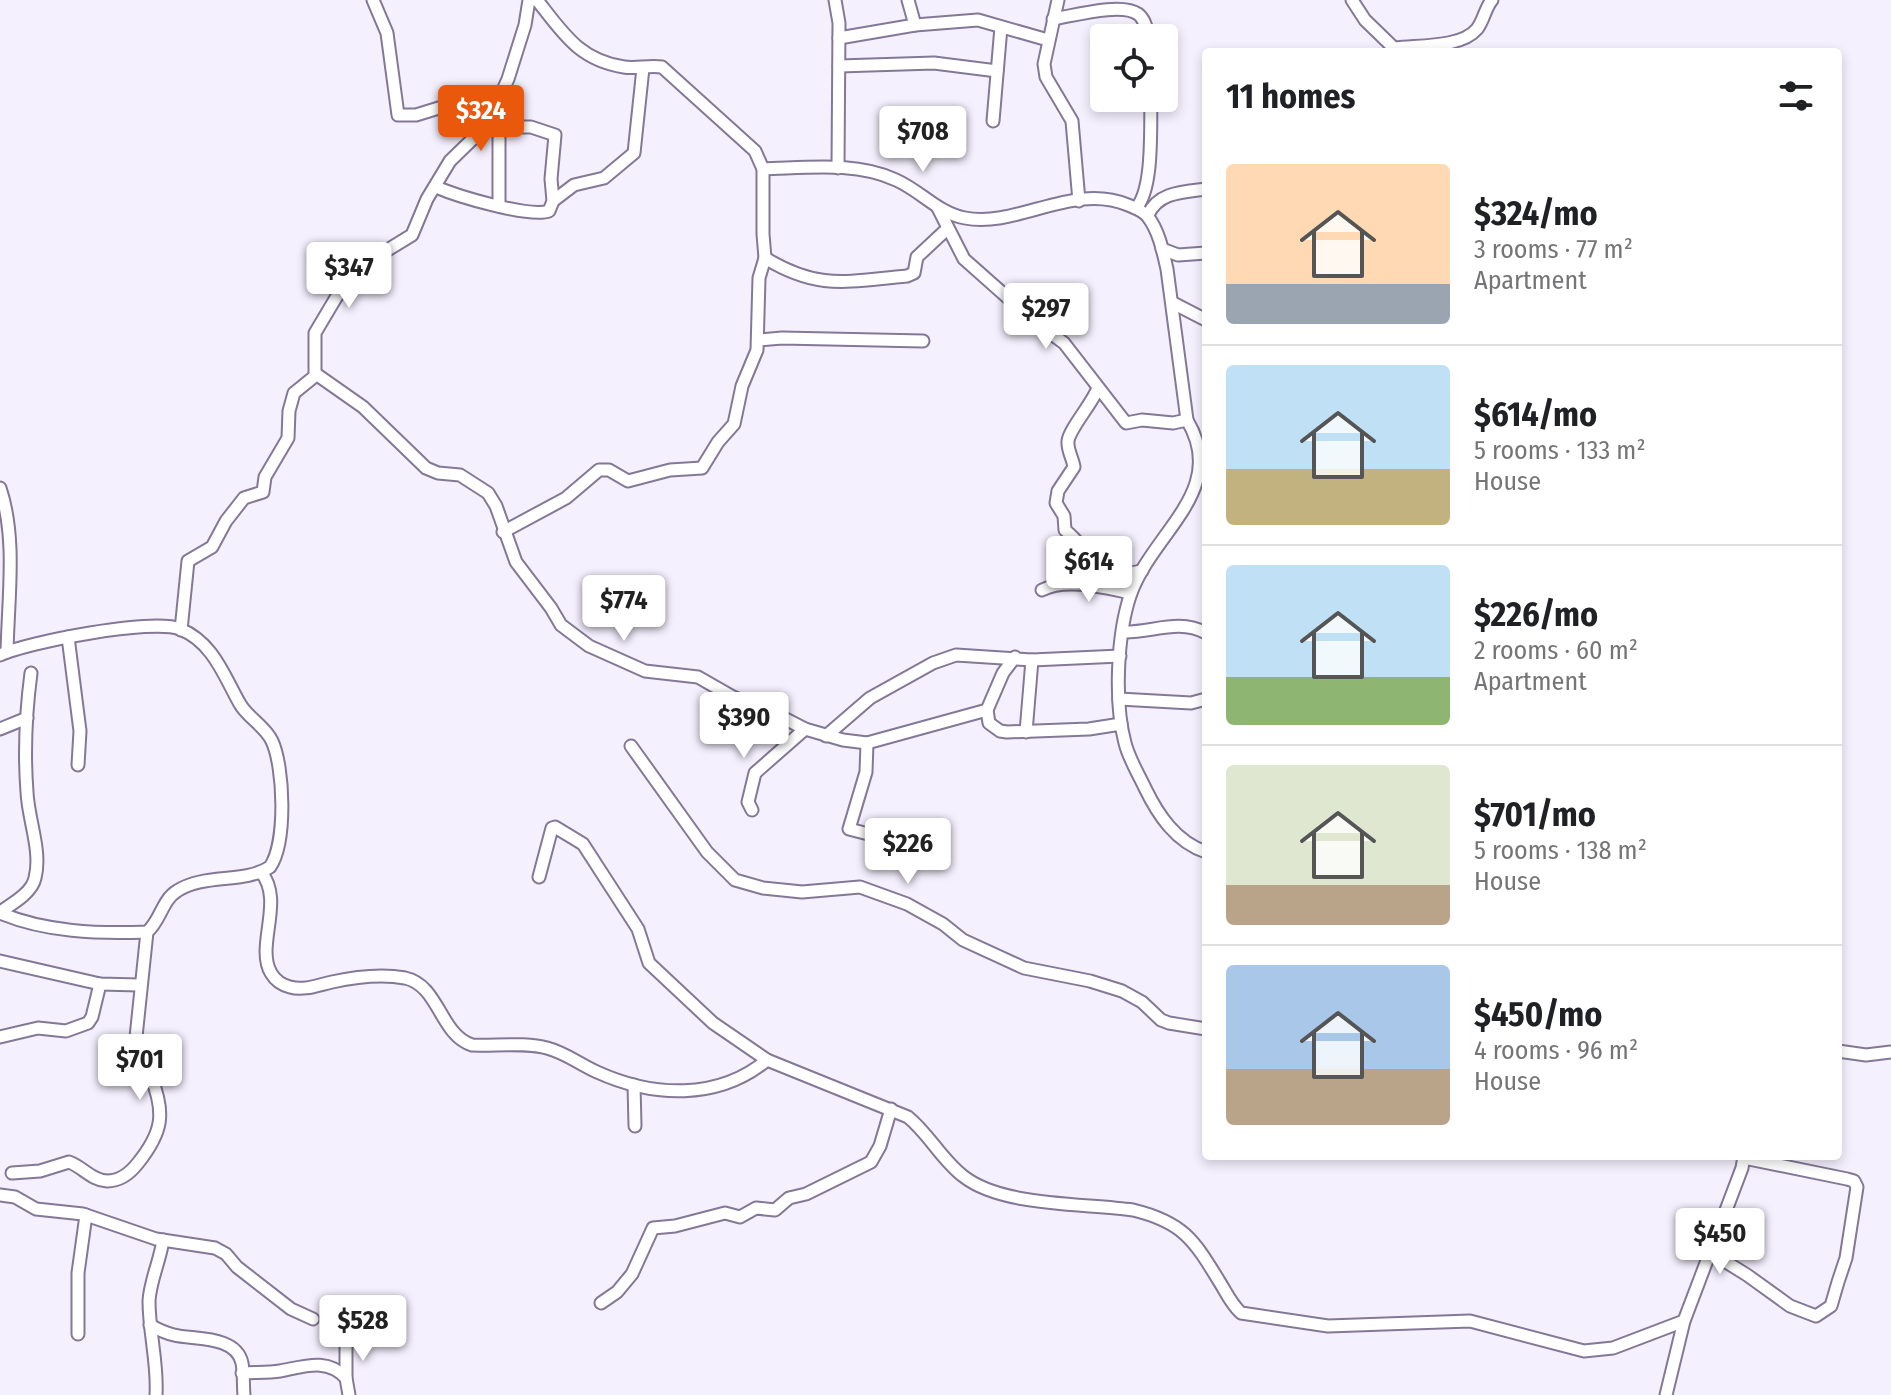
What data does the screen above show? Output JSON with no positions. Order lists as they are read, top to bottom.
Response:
{
  "page": {
    "heading": "11 homes",
    "price": [
      "$324",
      "$708",
      "$347",
      "$297",
      "$614",
      "$774",
      "$390",
      "$226",
      "$701",
      "$450",
      "$528"
    ],
    "list": [
      {
        "name": "$324/mo",
        "note": "3 rooms · 77 m² · Apartment"
      },
      {
        "name": "$614/mo",
        "note": "5 rooms · 133 m² · House"
      },
      {
        "name": "$226/mo",
        "note": "2 rooms · 60 m² · Apartment"
      },
      {
        "name": "$701/mo",
        "note": "5 rooms · 138 m² · House"
      },
      {
        "name": "$450/mo",
        "note": "4 rooms · 96 m² · House"
      }
    ]
  }
}
